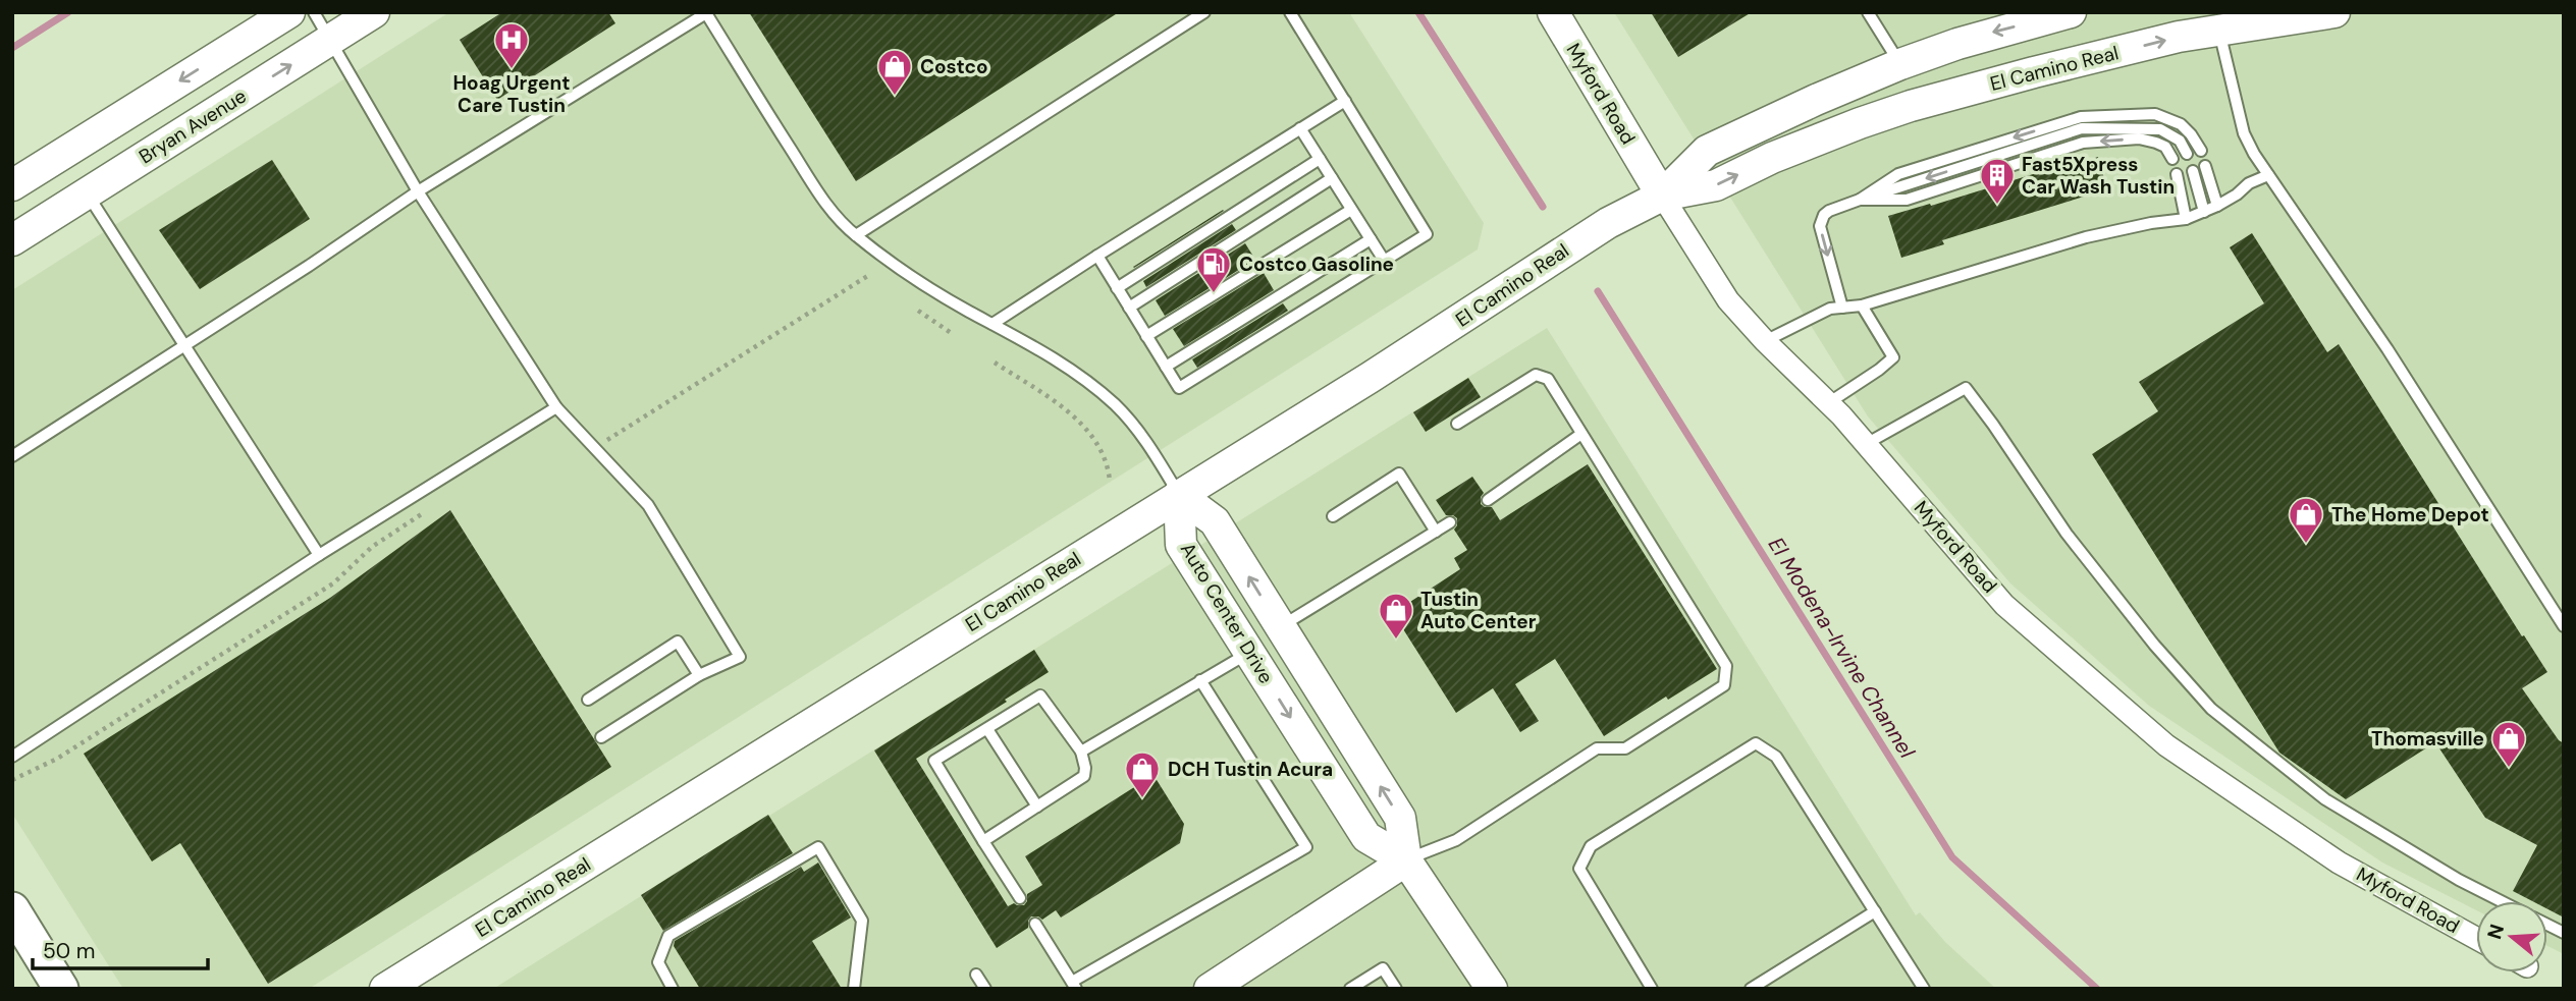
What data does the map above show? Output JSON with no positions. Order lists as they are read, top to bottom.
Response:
{
  "streets": {
    "main road": [
      "El Camino Real",
      "Myford Road",
      "Bryan Avenue",
      "Auto Center Drive"
    ]
  },
  "crossings": [
    ["El Camino Real", "Myford Road"],
    ["El Camino Real", "Auto Center Drive"]
  ],
  "water": ["El Modena-Irvine Channel"],
  "places": {
    "hospital": ["Hoag Urgent Care Tustin"],
    "shop": [
      "Costco",
      "The Home Depot",
      "Tustin Auto Center",
      "Thomasville",
      "DCH Tustin Acura"
    ],
    "building": ["Fast5Xpress Car Wash Tustin"],
    "fuel station": ["Costco Gasoline"]
  },
  "scale_bar": "50 m",
  "north": "left"
}
